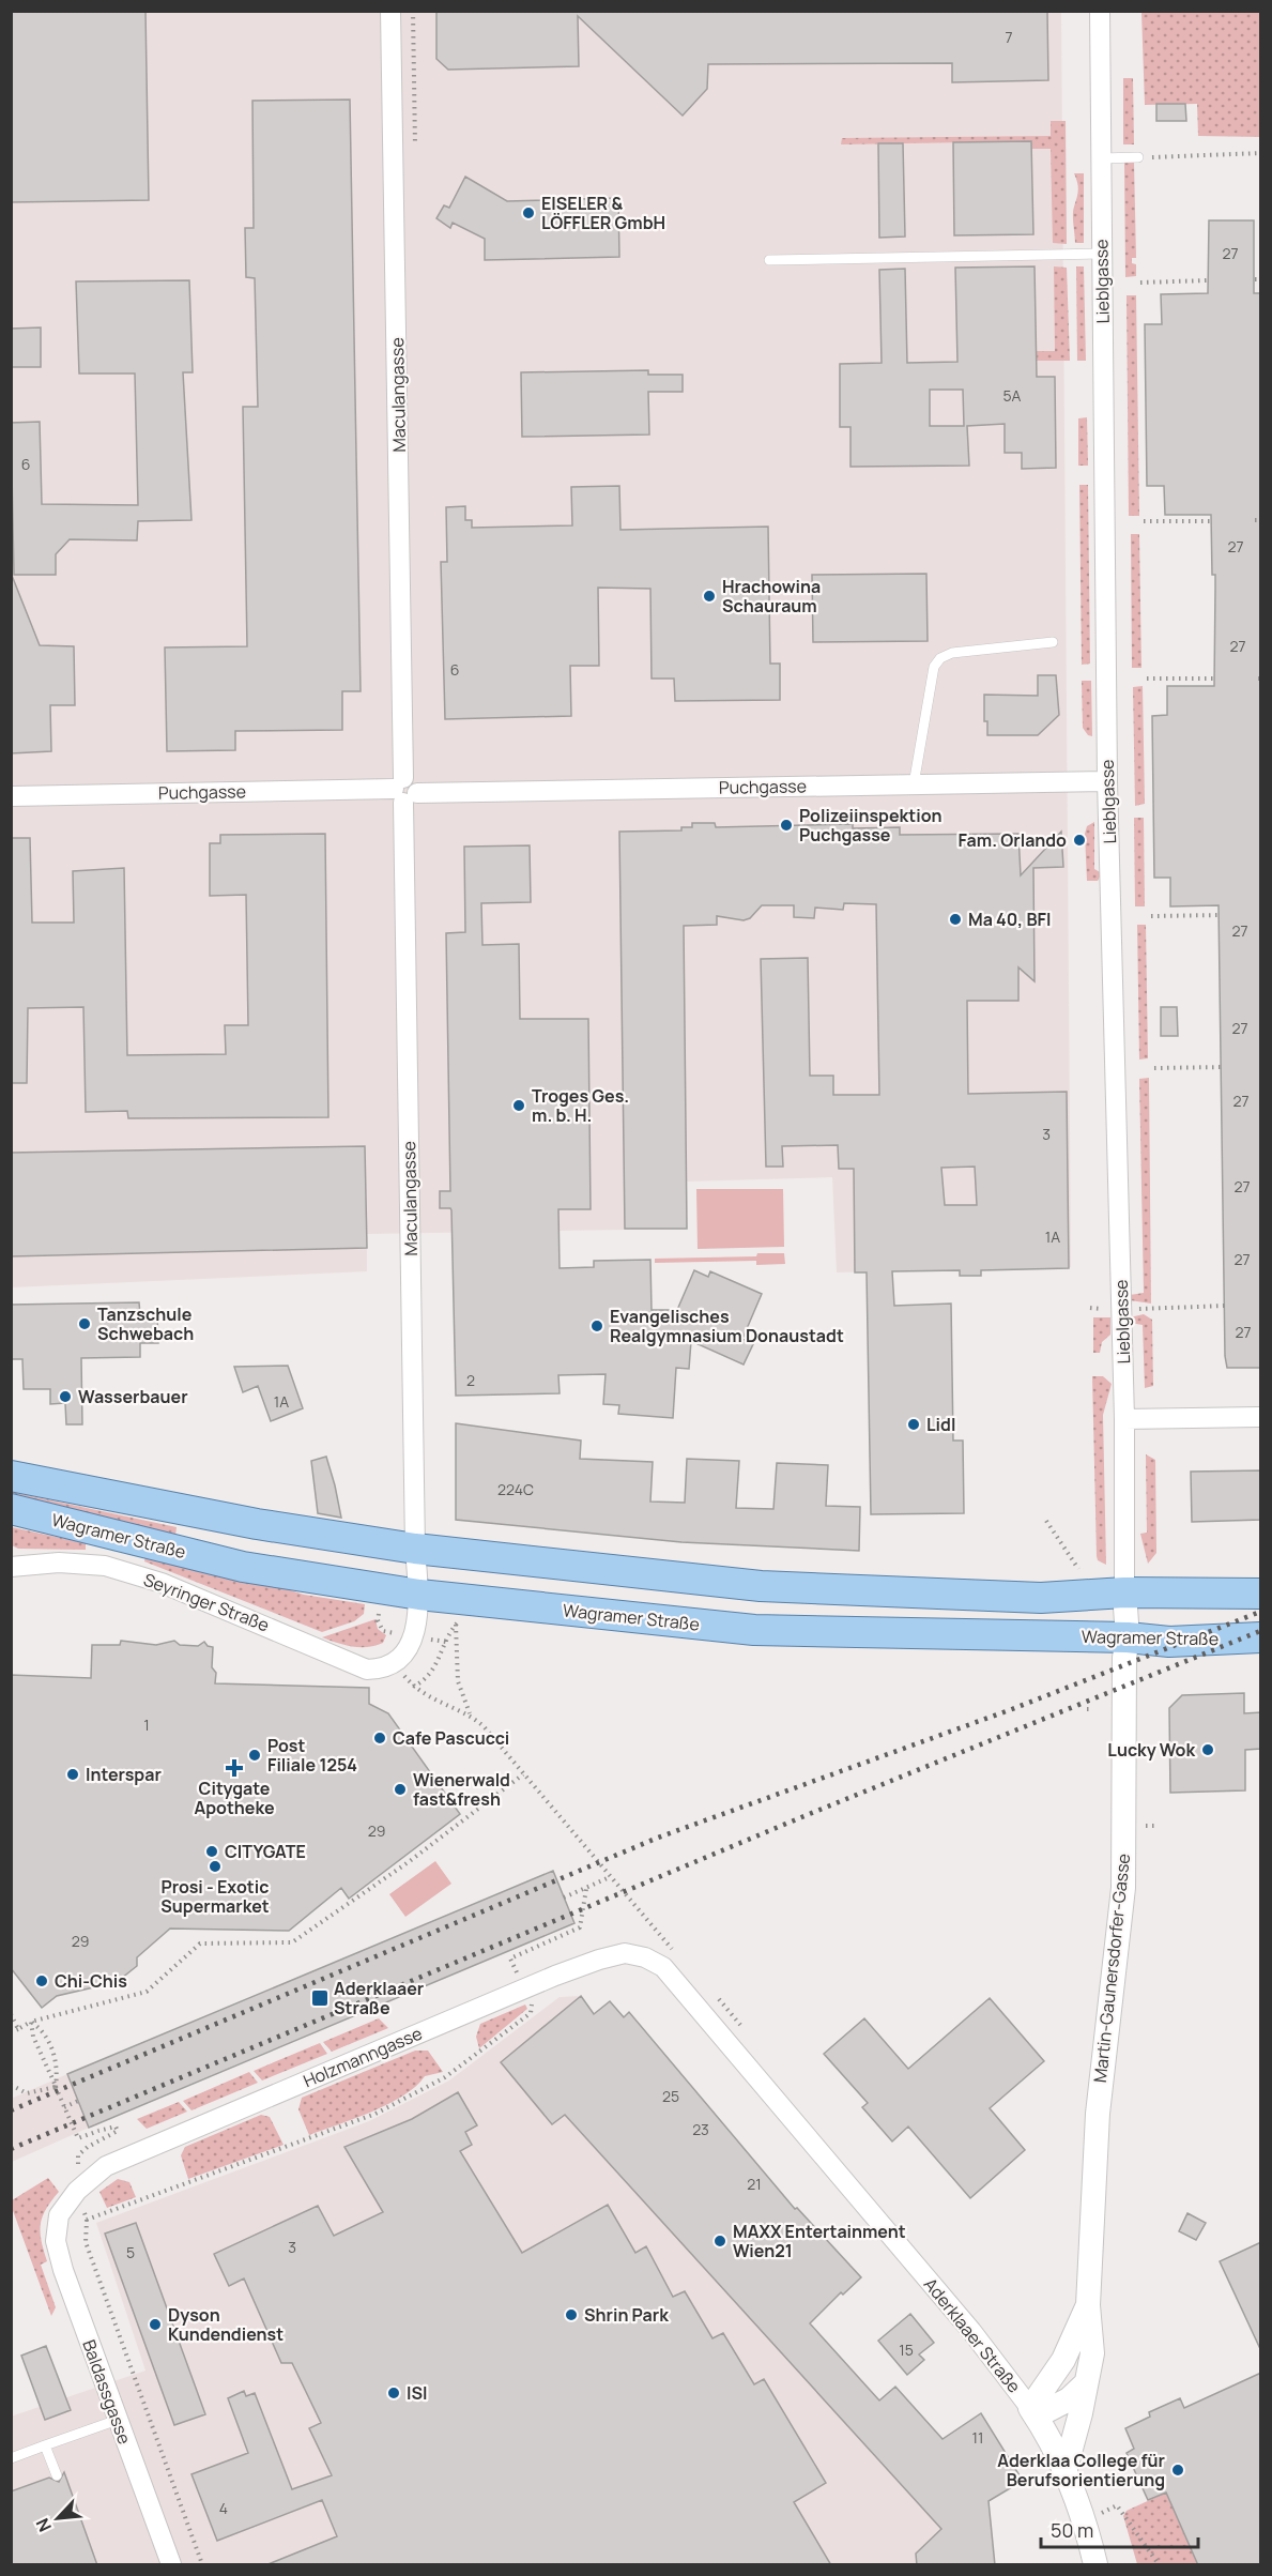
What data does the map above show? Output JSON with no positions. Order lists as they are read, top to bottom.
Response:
{
  "streets": {
    "main road": ["Wagramer Straße"],
    "street": [
      "Lieblgasse",
      "Maculangasse",
      "Puchgasse",
      "Seyringer Straße",
      "Martin-Gaunersdorfer-Gasse",
      "Holzmanngasse",
      "Aderklaaer Straße",
      "Baldassgasse"
    ]
  },
  "crossings": [
    ["Lieblgasse", "Puchgasse"],
    ["Lieblgasse", "Wagramer Straße"],
    ["Lieblgasse", "Martin-Gaunersdorfer-Gasse"],
    ["Maculangasse", "Puchgasse"],
    ["Maculangasse", "Wagramer Straße"],
    ["Wagramer Straße", "Martin-Gaunersdorfer-Gasse"],
    ["Martin-Gaunersdorfer-Gasse", "Aderklaaer Straße"],
    ["Holzmanngasse", "Aderklaaer Straße"],
    ["Holzmanngasse", "Baldassgasse"]
  ],
  "places": {
    "other": [
      "EISELER & LÖFFLER GmbH",
      "Hrachowina Schauraum",
      "Polizeiinspektion Puchgasse",
      "Fam. Orlando",
      "Ma 40, BFI",
      "Troges Ges. m. b. H.",
      "Tanzschule Schwebach",
      "Evangelisches Realgymnasium Donaustadt",
      "Wasserbauer",
      "Lidl",
      "Cafe Pascucci",
      "Lucky Wok",
      "Post Filiale 1254",
      "Interspar",
      "Wienerwald fast&fresh",
      "CITYGATE",
      "Prosi - Exotic Supermarket",
      "Chi-Chis",
      "MAXX Entertainment Wien21",
      "Shrin Park",
      "Dyson Kundendienst",
      "ISI",
      "Aderklaa College für Berufsorientierung"
    ],
    "health": ["Citygate Apotheke"],
    "transit": ["Aderklaaer Straße"]
  },
  "house_numbers": [
    "7",
    "27",
    "5A",
    "6",
    "27",
    "27",
    "6",
    "27",
    "27",
    "27",
    "3",
    "27",
    "1A",
    "27",
    "27",
    "2",
    "1A",
    "224C",
    "1",
    "29",
    "29",
    "25",
    "23",
    "21",
    "3",
    "5",
    "15",
    "11",
    "4"
  ],
  "scale_bar": "50 m",
  "north": "bottom left"
}
